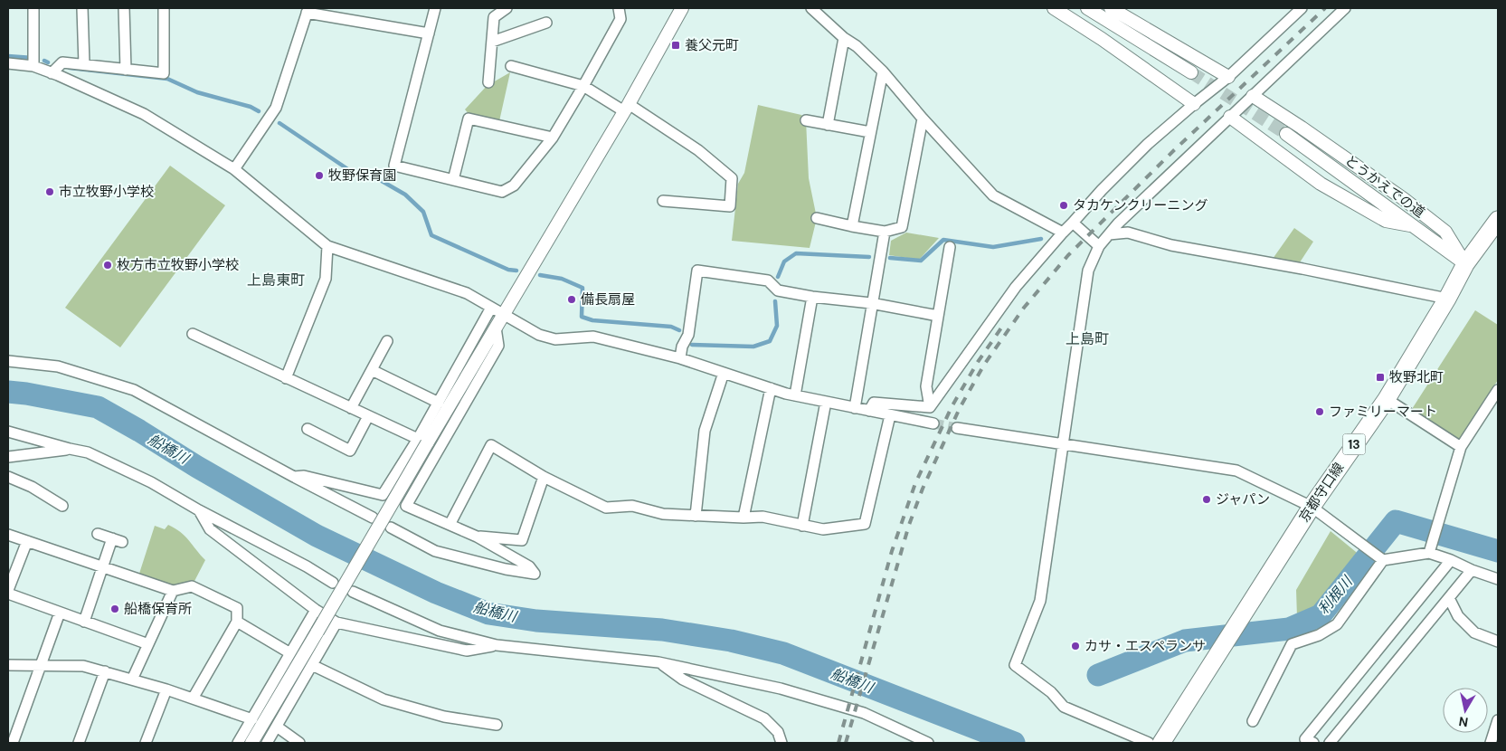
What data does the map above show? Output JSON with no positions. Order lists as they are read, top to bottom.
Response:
{
  "streets": {
    "main road": ["13", "京都守口線"],
    "street": ["とうかえでの道"]
  },
  "crossings": [
    ["とうかえでの道", "京都守口線"]
  ],
  "districts": ["上島東町", "上島町"],
  "water": ["船橋川", "利根川"],
  "places": {
    "transit": ["養父元町", "牧野北町"],
    "other": [
      "牧野保育園",
      "市立牧野小学校",
      "タカケンクリーニング",
      "枚方市立牧野小学校",
      "備長扇屋",
      "ファミリーマート",
      "ジャパン",
      "船橋保育所",
      "カサ・エスペランサ"
    ]
  },
  "north": "bottom"
}
